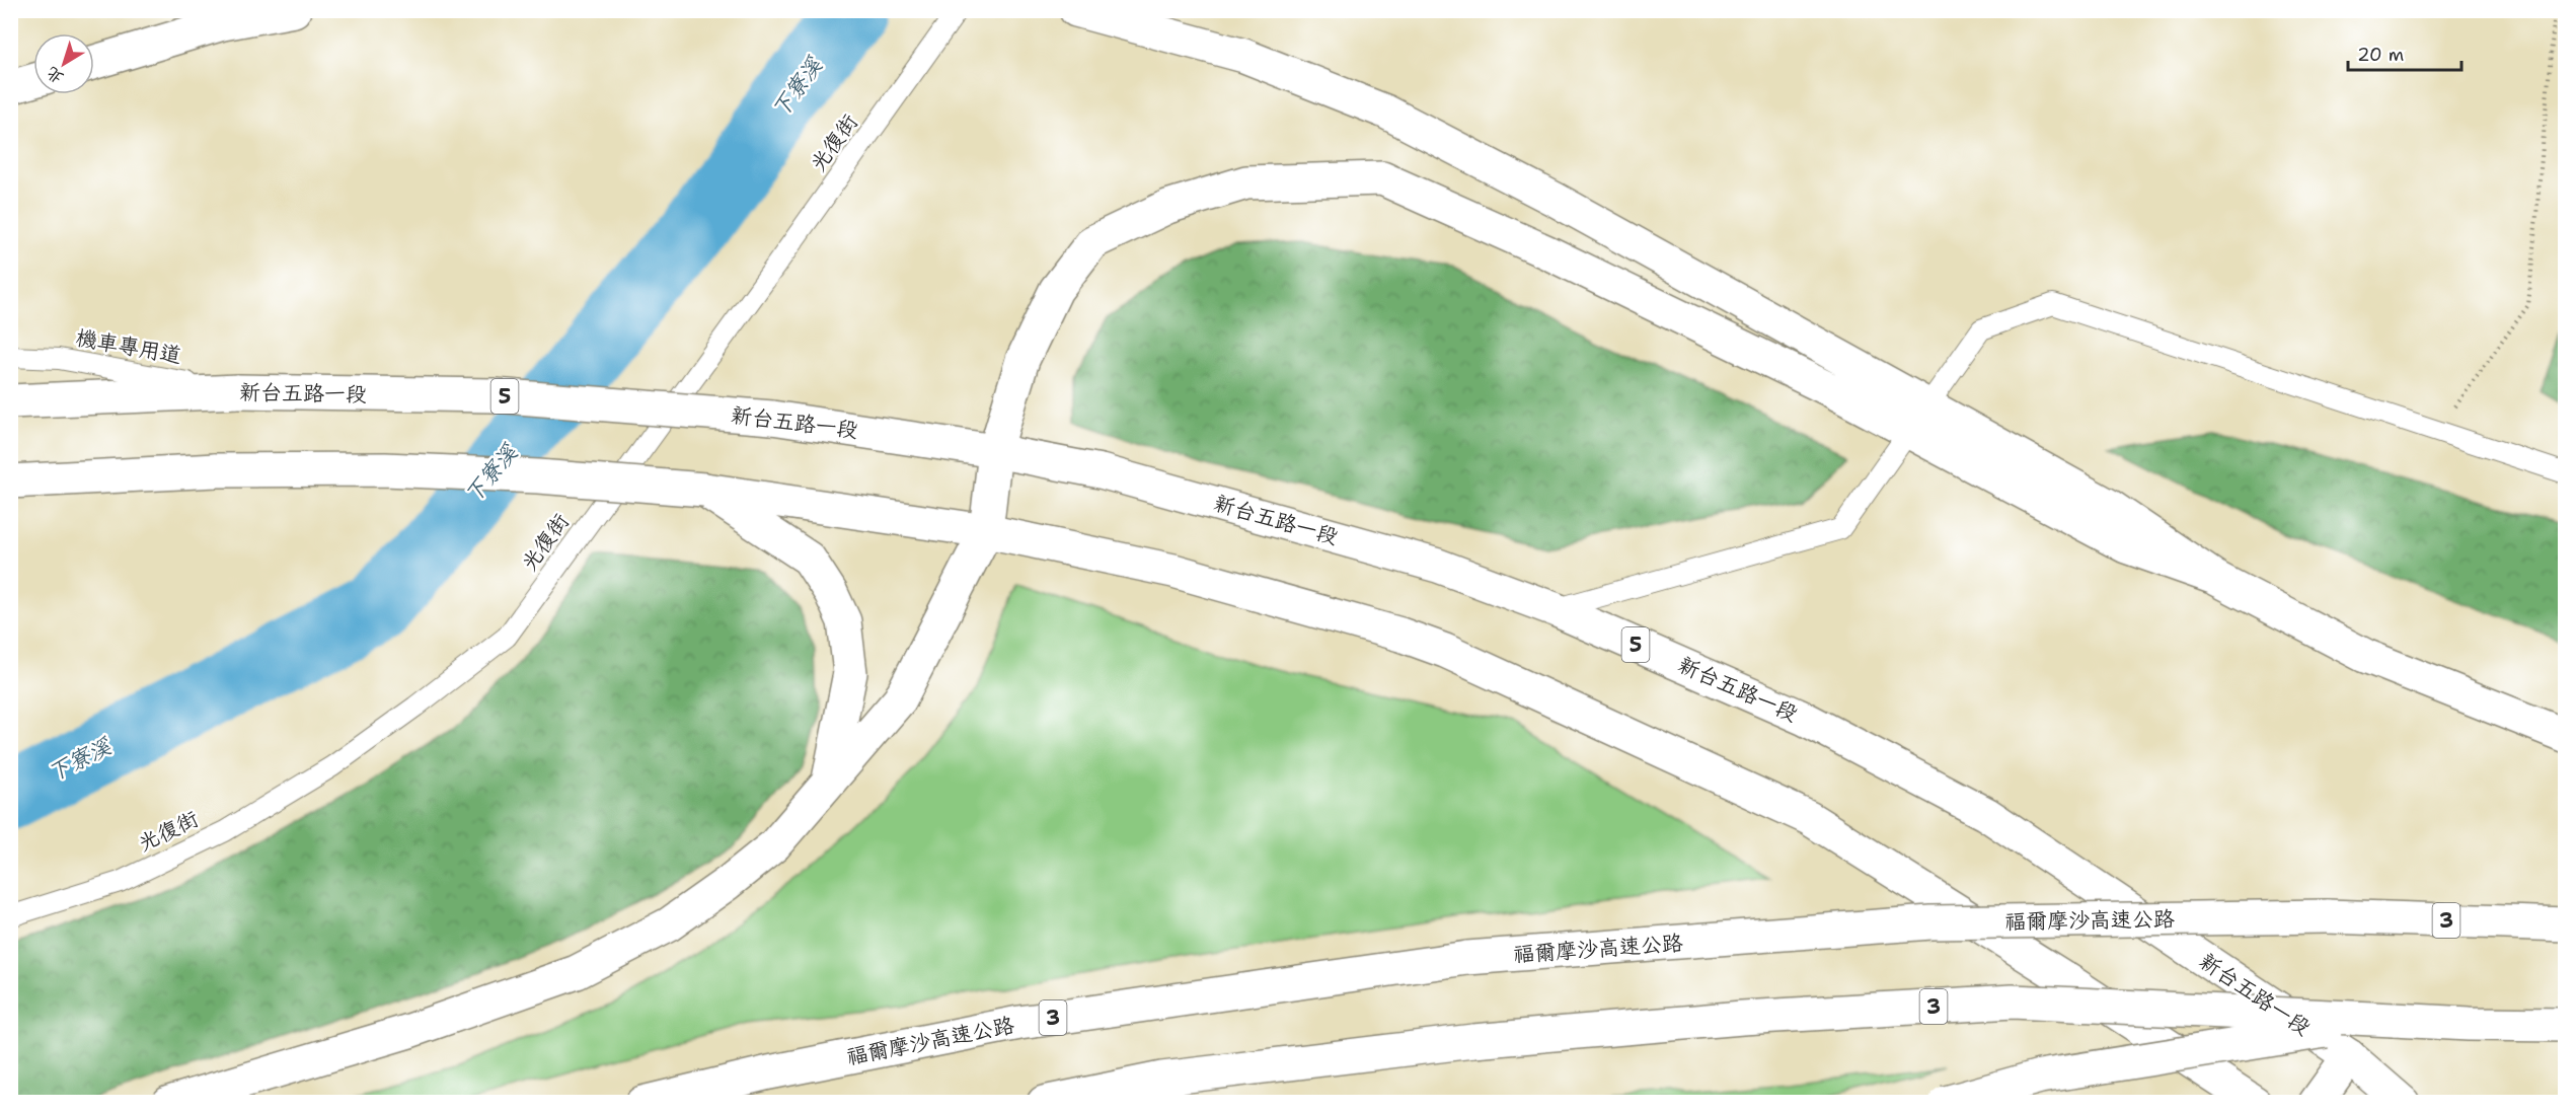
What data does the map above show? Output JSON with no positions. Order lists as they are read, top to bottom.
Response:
{
  "streets": {
    "main road": [
      "新台五路一段",
      "5",
      "福爾摩沙高速公路",
      "3"
    ],
    "lane": ["光復街", "機車專用道"]
  },
  "crossings": [
    ["機車專用道", "新台五路一段"]
  ],
  "water": ["下寮溪"],
  "scale_bar": "20 m",
  "north": "bottom left"
}
